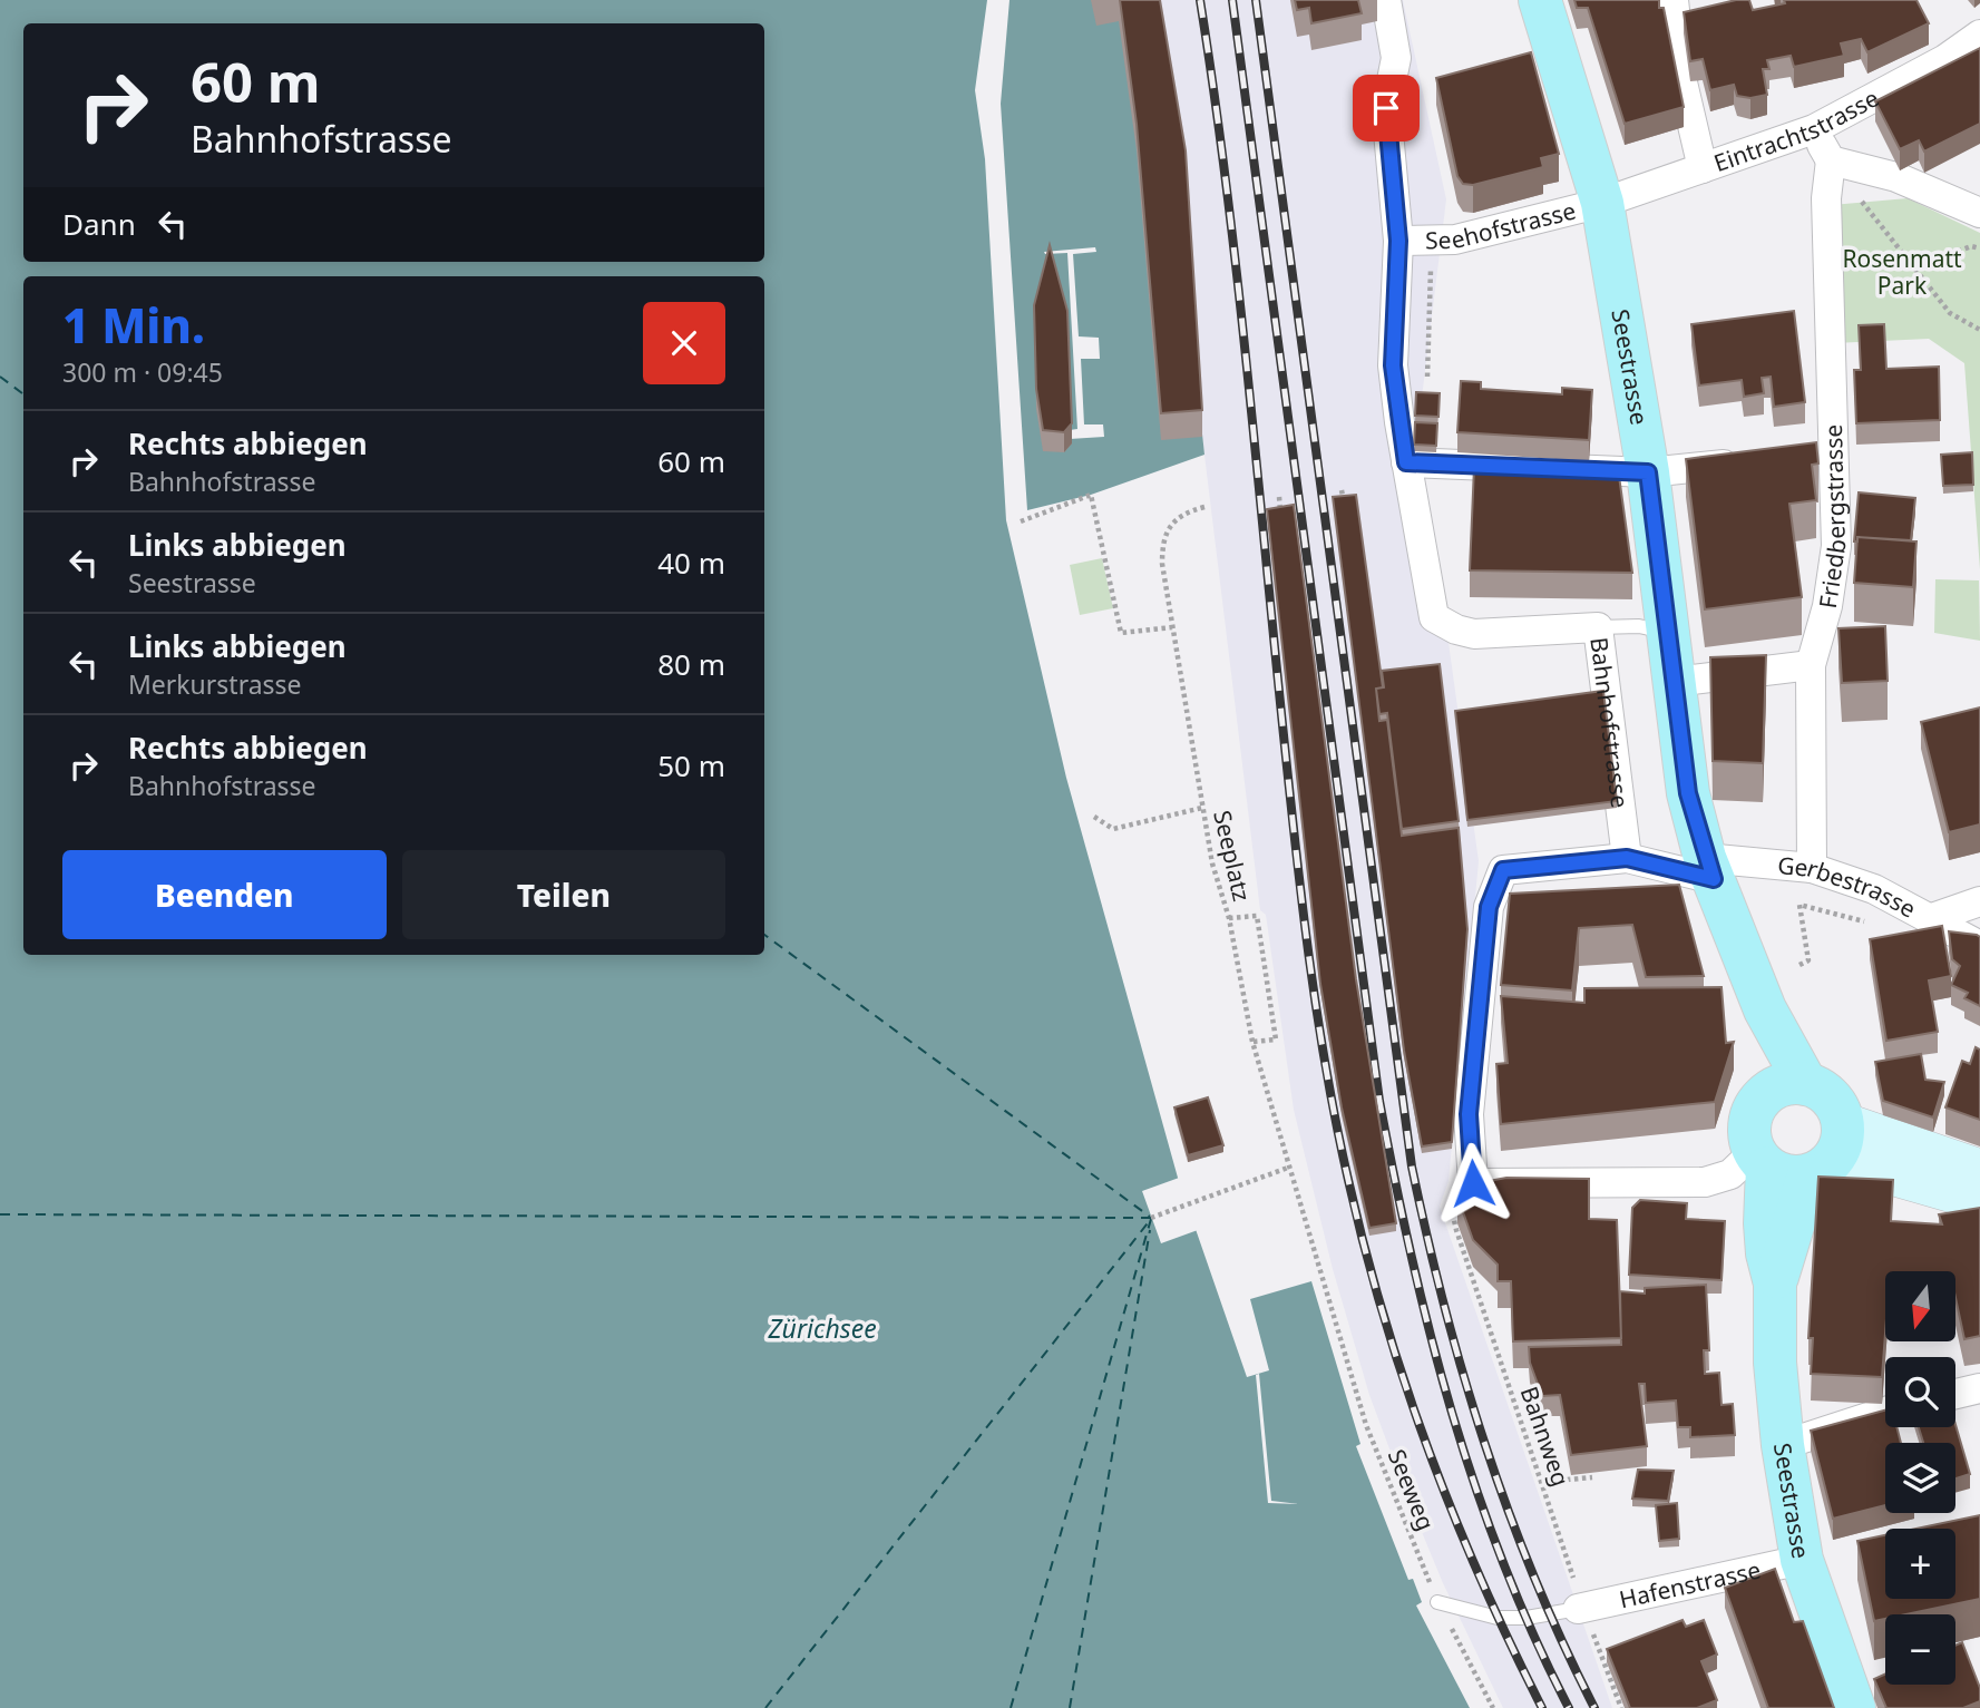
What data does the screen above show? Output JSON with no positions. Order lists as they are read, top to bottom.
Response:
{
  "streets": {
    "main road": ["Seestrasse"],
    "street": [
      "Eintrachtstrasse",
      "Seehofstrasse",
      "Friedbergstrasse",
      "Bahnhofstrasse",
      "Gerbestrasse",
      "Hafenstrasse"
    ],
    "path": ["Seeplatz", "Bahnweg", "Seeweg"]
  },
  "crossings": [
    ["Eintrachtstrasse", "Seehofstrasse"],
    ["Eintrachtstrasse", "Seestrasse"],
    ["Seehofstrasse", "Seestrasse"],
    ["Seehofstrasse", "Bahnhofstrasse"],
    ["Seestrasse", "Gerbestrasse"],
    ["Seestrasse", "Hafenstrasse"],
    ["Friedbergstrasse", "Gerbestrasse"],
    ["Seeplatz", "Seeweg"],
    ["Bahnweg", "Hafenstrasse"]
  ],
  "water": ["Zürichsee"],
  "parks": ["Rosenmatt Park"],
  "north": "bottom",
  "page": {
    "turn": ["60 m", "Bahnhofstrasse"],
    "then": "Dann",
    "heading": ["1 Min.", "300 m · 09:45"],
    "list": [
      {
        "name": "Rechts abbiegen",
        "note": "Bahnhofstrasse",
        "value": "60 m"
      },
      {
        "name": "Links abbiegen",
        "note": "Seestrasse",
        "value": "40 m"
      },
      {
        "name": "Links abbiegen",
        "note": "Merkurstrasse",
        "value": "80 m"
      },
      {
        "name": "Rechts abbiegen",
        "note": "Bahnhofstrasse",
        "value": "50 m"
      }
    ],
    "buttons": ["Beenden", "Teilen"],
    "map_buttons": ["+", "−"]
  }
}
